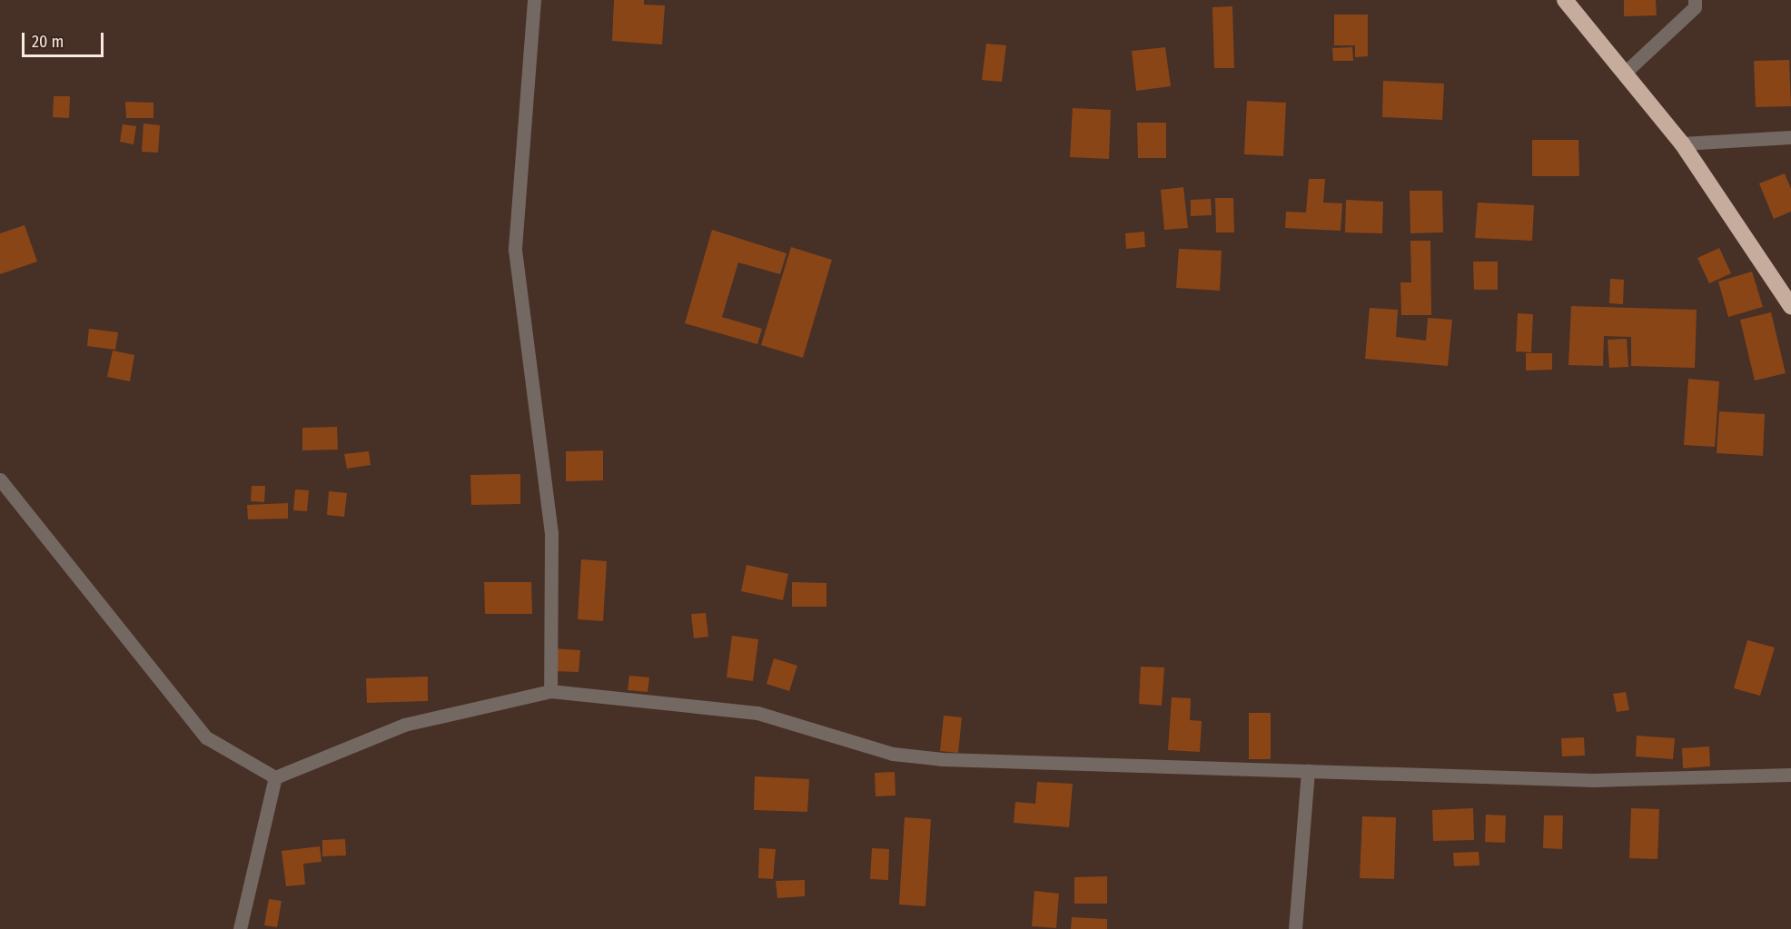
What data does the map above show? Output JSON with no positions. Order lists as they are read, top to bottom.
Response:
{
  "scale_bar": "20 m"
}
